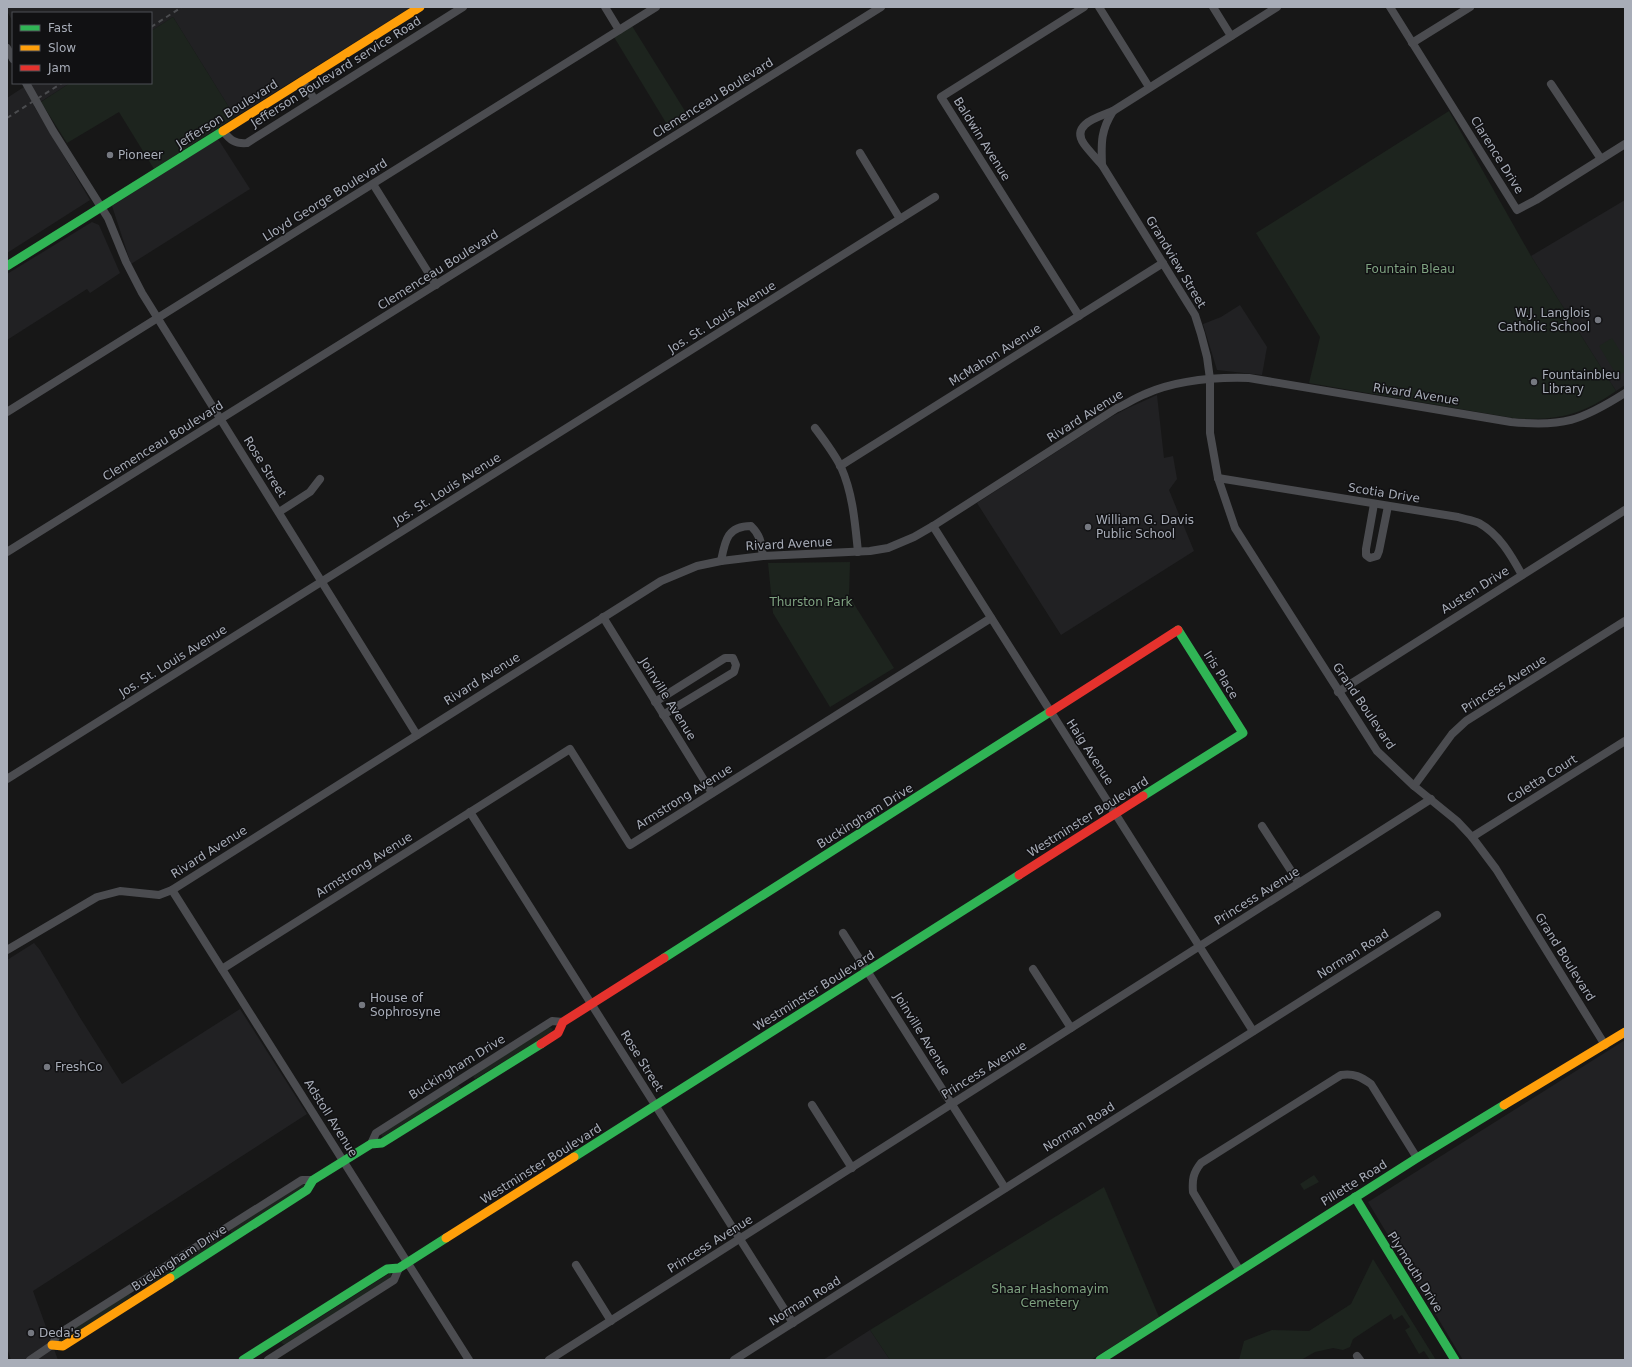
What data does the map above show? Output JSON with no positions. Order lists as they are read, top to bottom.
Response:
{
  "streets": {
    "street": [
      "Jefferson Boulevard service Road",
      "Clemenceau Boulevard",
      "Jefferson Boulevard",
      "Baldwin Avenue",
      "Clarence Drive",
      "Lloyd George Boulevard",
      "Grandview Street",
      "Jos. St. Louis Avenue",
      "McMahon Avenue",
      "Rivard Avenue",
      "Rose Street",
      "Scotia Drive",
      "Austen Drive",
      "Iris Place",
      "Princess Avenue",
      "Joinville Avenue",
      "Grand Boulevard",
      "Haig Avenue",
      "Coletta Court",
      "Armstrong Avenue",
      "Buckingham Drive",
      "Westminster Boulevard",
      "Norman Road",
      "Adstoll Avenue",
      "Pillette Road",
      "Plymouth Drive"
    ]
  },
  "crossings": [
    ["Jefferson Boulevard service Road", "Jefferson Boulevard"],
    ["Clemenceau Boulevard", "Rose Street"],
    ["Jefferson Boulevard", "Rose Street"],
    ["Baldwin Avenue", "McMahon Avenue"],
    ["Lloyd George Boulevard", "Rose Street"],
    ["Grandview Street", "McMahon Avenue"],
    ["Grandview Street", "Rivard Avenue"],
    ["Grandview Street", "Grand Boulevard"],
    ["Jos. St. Louis Avenue", "Rose Street"],
    ["Rivard Avenue", "Rose Street"],
    ["Rivard Avenue", "Joinville Avenue"],
    ["Rivard Avenue", "Grand Boulevard"],
    ["Rivard Avenue", "Haig Avenue"],
    ["Rivard Avenue", "Adstoll Avenue"],
    ["Rose Street", "Princess Avenue"],
    ["Rose Street", "Armstrong Avenue"],
    ["Rose Street", "Buckingham Drive"],
    ["Rose Street", "Westminster Boulevard"],
    ["Rose Street", "Norman Road"],
    ["Scotia Drive", "Austen Drive"],
    ["Scotia Drive", "Grand Boulevard"],
    ["Austen Drive", "Grand Boulevard"],
    ["Iris Place", "Buckingham Drive"],
    ["Iris Place", "Westminster Boulevard"],
    ["Princess Avenue", "Joinville Avenue"],
    ["Princess Avenue", "Grand Boulevard"],
    ["Princess Avenue", "Haig Avenue"],
    ["Joinville Avenue", "Armstrong Avenue"],
    ["Joinville Avenue", "Westminster Boulevard"],
    ["Joinville Avenue", "Norman Road"],
    ["Grand Boulevard", "Coletta Court"],
    ["Grand Boulevard", "Pillette Road"],
    ["Haig Avenue", "Armstrong Avenue"],
    ["Haig Avenue", "Buckingham Drive"],
    ["Haig Avenue", "Westminster Boulevard"],
    ["Haig Avenue", "Norman Road"],
    ["Armstrong Avenue", "Adstoll Avenue"],
    ["Buckingham Drive", "Adstoll Avenue"],
    ["Westminster Boulevard", "Adstoll Avenue"],
    ["Pillette Road", "Plymouth Drive"]
  ],
  "parks": ["Fountain Bleau", "Thurston Park", "Shaar Hashomayim Cemetery"],
  "places": [
    "Pioneer",
    "W.J. Langlois Catholic School",
    "Fountainbleu Library",
    "William G. Davis Public School",
    "House of Sophrosyne",
    "FreshCo",
    "Deda's"
  ],
  "legend": ["Fast", "Slow", "Jam"]
}
